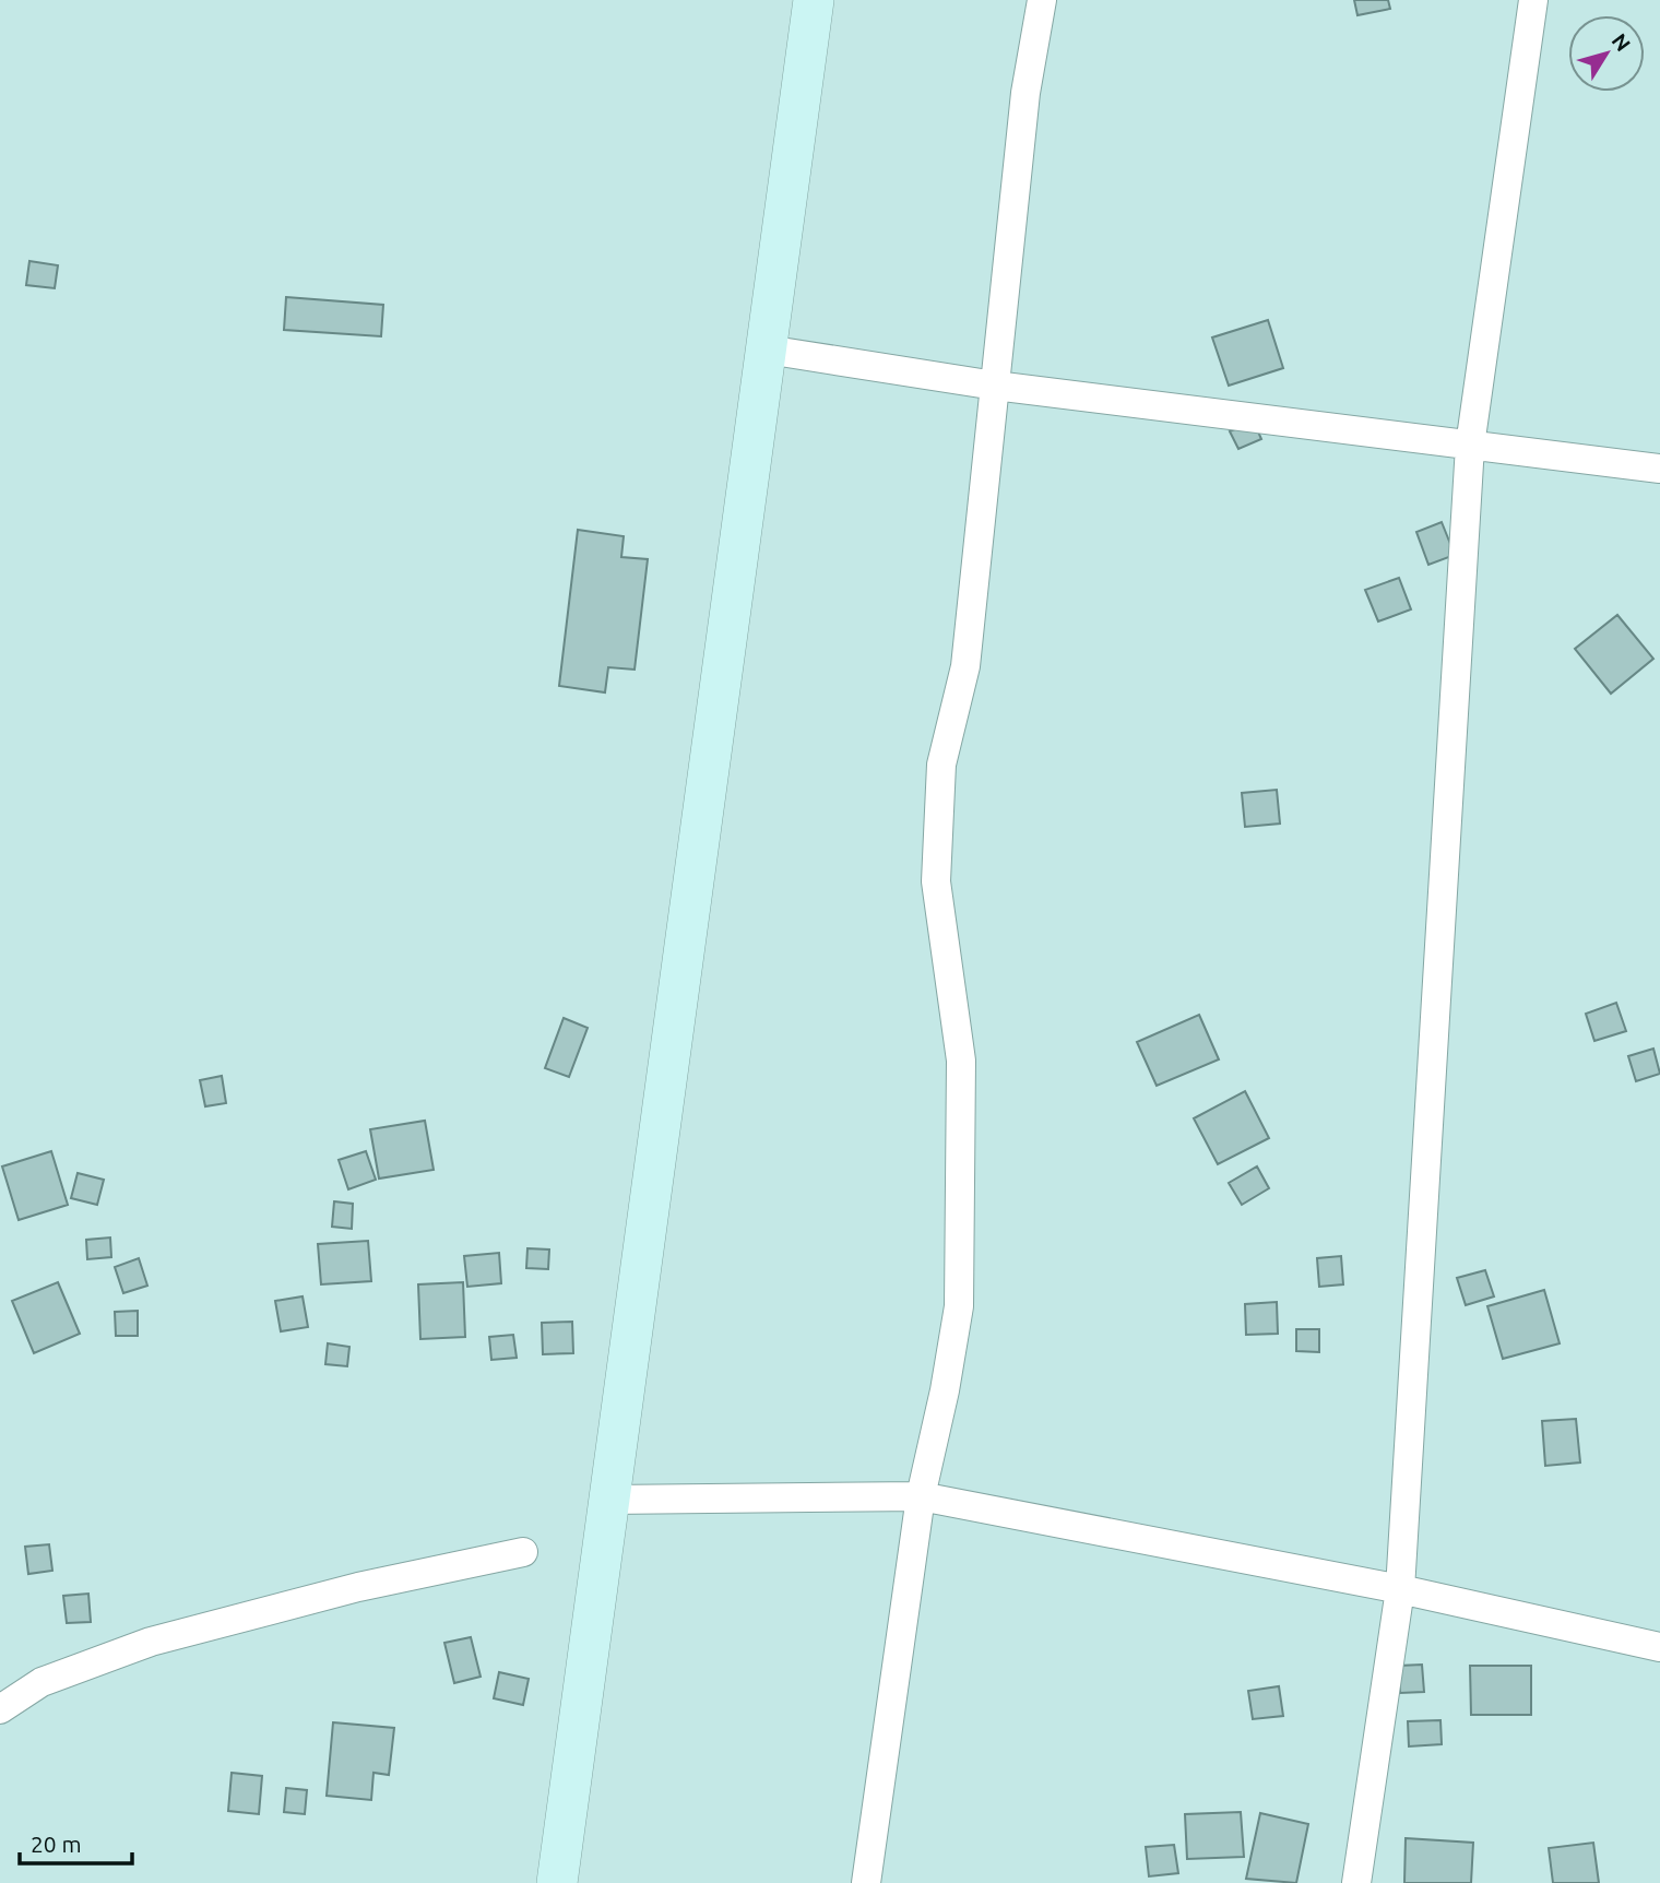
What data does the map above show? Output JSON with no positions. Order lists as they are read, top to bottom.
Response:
{
  "scale_bar": "20 m",
  "north": "top right"
}
